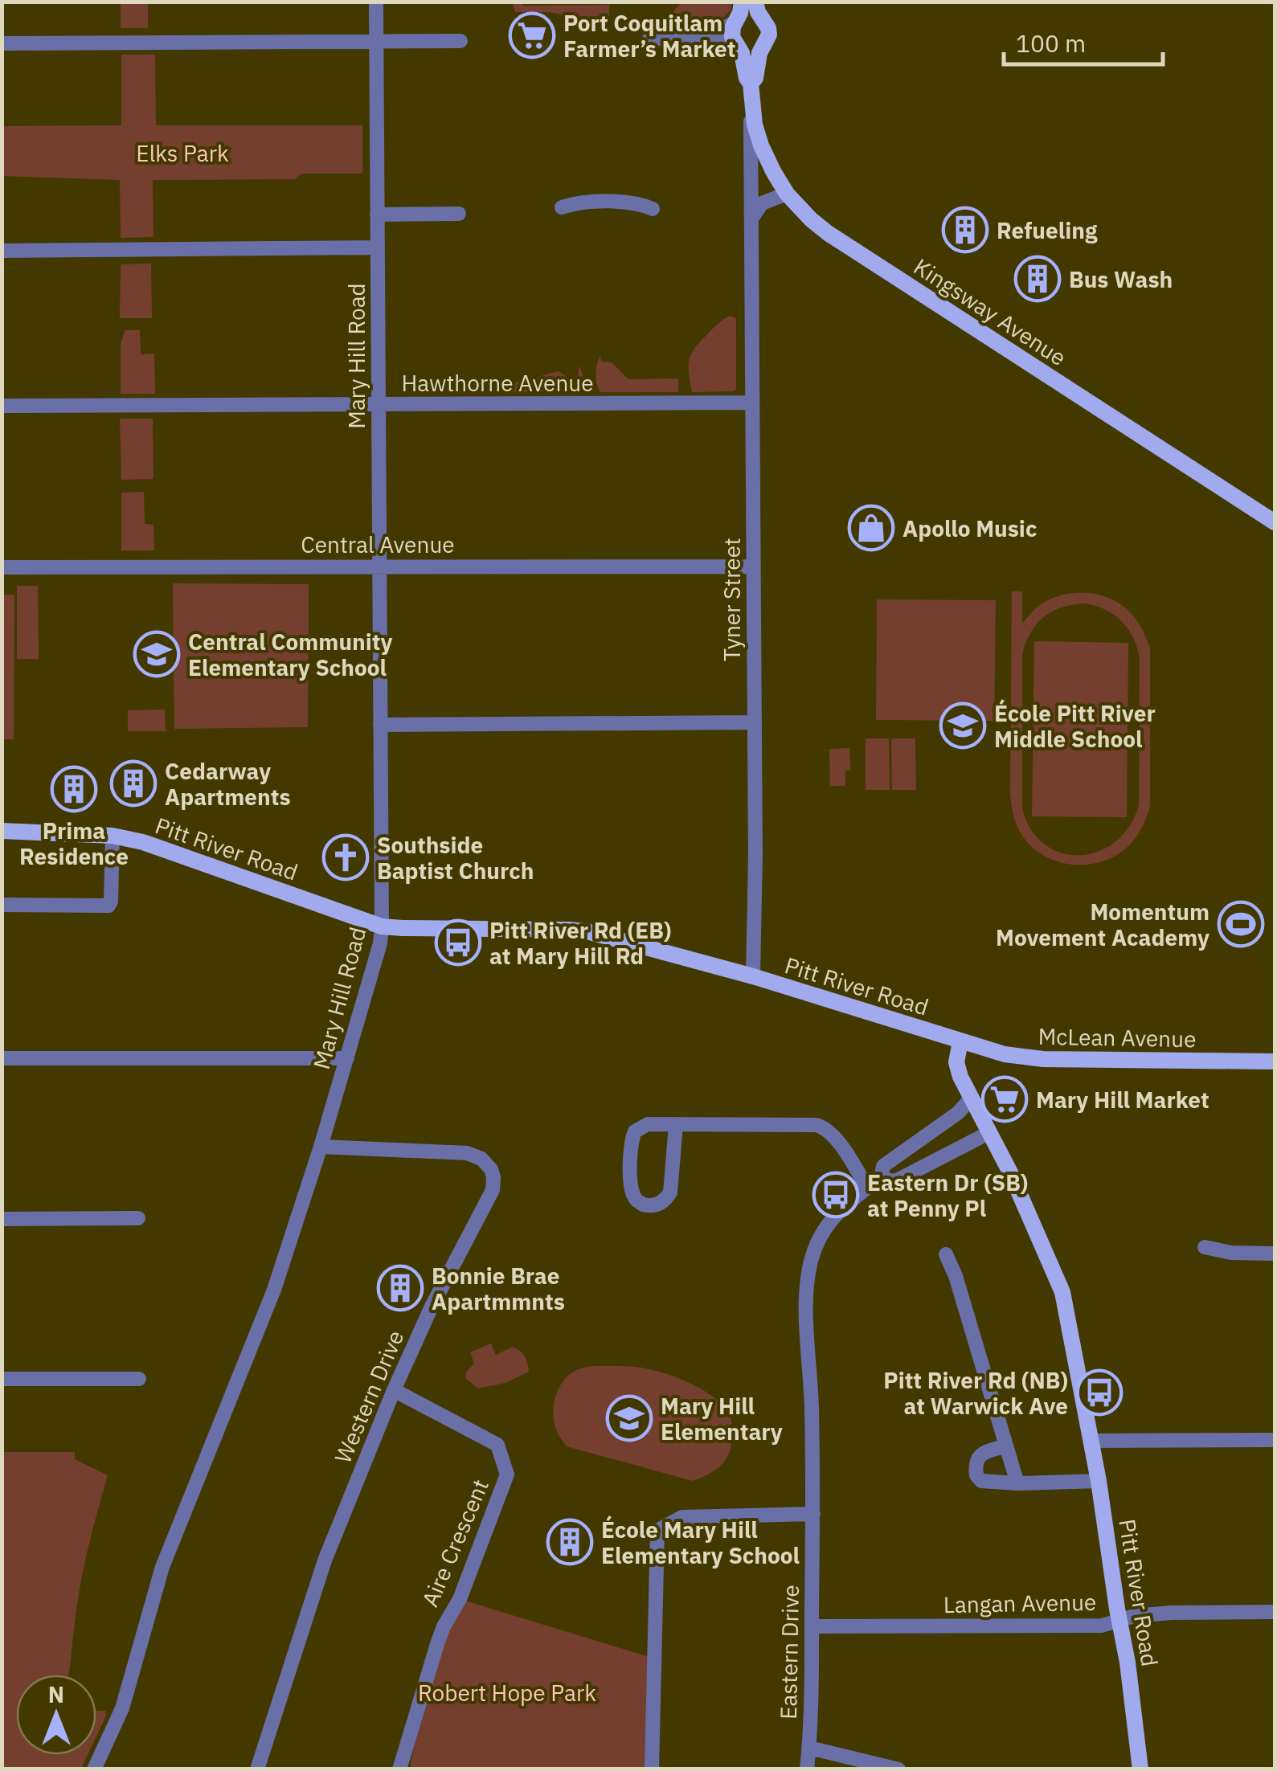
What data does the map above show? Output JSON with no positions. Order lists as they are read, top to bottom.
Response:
{
  "streets": {
    "main road": ["Kingsway Avenue", "Pitt River Road", "McLean Avenue"],
    "street": [
      "Mary Hill Road",
      "Hawthorne Avenue",
      "Central Avenue",
      "Tyner Street",
      "Western Drive",
      "Aire Crescent",
      "Langan Avenue",
      "Eastern Drive"
    ]
  },
  "crossings": [
    ["Kingsway Avenue", "Tyner Street"],
    ["Mary Hill Road", "Hawthorne Avenue"],
    ["Mary Hill Road", "Central Avenue"],
    ["Mary Hill Road", "Pitt River Road"],
    ["Mary Hill Road", "Western Drive"],
    ["Hawthorne Avenue", "Tyner Street"],
    ["Central Avenue", "Tyner Street"],
    ["Tyner Street", "Pitt River Road"],
    ["Pitt River Road", "McLean Avenue"],
    ["Pitt River Road", "Langan Avenue"],
    ["Pitt River Road", "Eastern Drive"],
    ["Western Drive", "Aire Crescent"],
    ["Langan Avenue", "Eastern Drive"]
  ],
  "parks": ["Elks Park", "Robert Hope Park"],
  "places": {
    "supermarket": ["Port Coquitlam Farmer’s Market", "Mary Hill Market"],
    "building": [
      "Refueling",
      "Bus Wash",
      "Cedarway Apartments",
      "Prima Residence",
      "Bonnie Brae Apartmmnts",
      "École Mary Hill Elementary School"
    ],
    "shop": ["Apollo Music"],
    "school or university": ["Central Community Elementary School", "École Pitt River Middle School", "Mary Hill Elementary"],
    "church": ["Southside Baptist Church"],
    "sports": ["Momentum Movement Academy"],
    "bus stop": ["Pitt River Rd (EB) at Mary Hill Rd", "Eastern Dr (SB) at Penny Pl", "Pitt River Rd (NB) at Warwick Ave"]
  },
  "scale_bar": "100 m",
  "north": "top"
}
